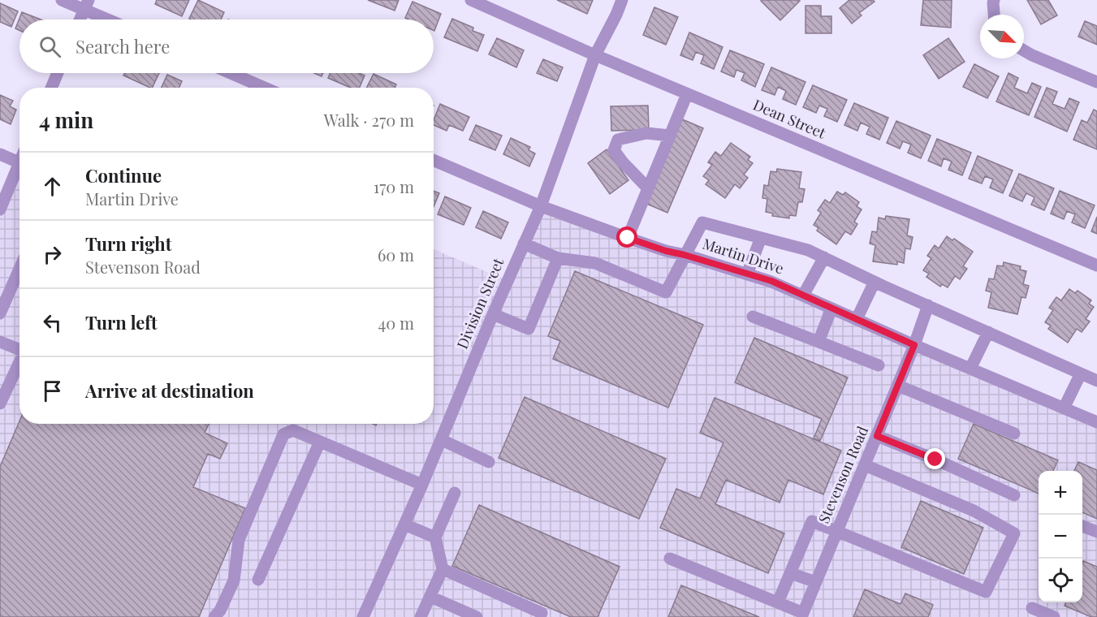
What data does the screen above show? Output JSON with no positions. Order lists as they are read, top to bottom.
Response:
{
  "streets": {
    "street": [
      "Dean Street",
      "Martin Drive",
      "Division Street",
      "Stevenson Road"
    ]
  },
  "crossings": [
    ["Dean Street", "Division Street"],
    ["Martin Drive", "Division Street"],
    ["Martin Drive", "Stevenson Road"]
  ],
  "north": "bottom right",
  "page": {
    "search": "Search here",
    "heading": ["4 min", "Walk · 270 m"],
    "list": [
      ["Continue", "Martin Drive", "170 m"],
      ["Turn right", "Stevenson Road", "60 m"],
      ["Turn left", "40 m"],
      "Arrive at destination"
    ],
    "map_buttons": ["+", "−"]
  }
}
